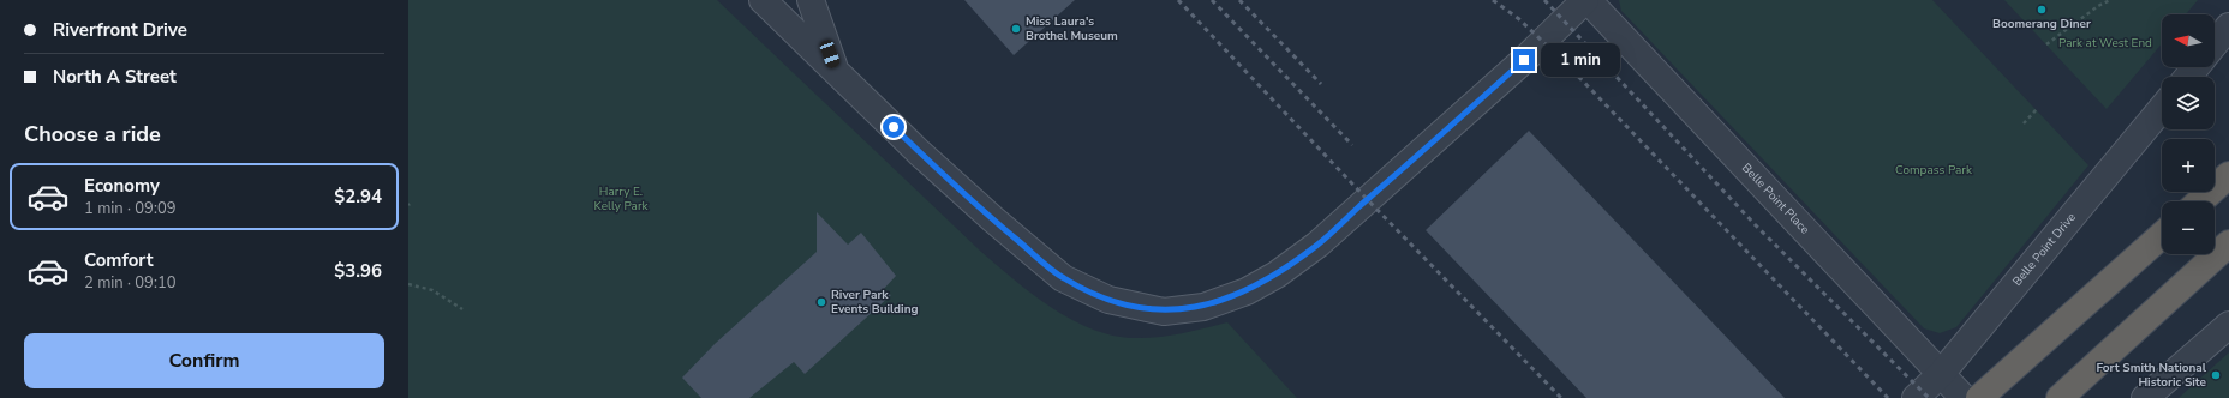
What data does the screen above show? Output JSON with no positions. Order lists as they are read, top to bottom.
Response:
{
  "streets": {
    "street": ["Belle Point Place", "Belle Point Drive"]
  },
  "crossings": [
    ["Belle Point Place", "Belle Point Drive"]
  ],
  "parks": ["Park at West End", "Compass Park", "Harry E. Kelly Park"],
  "places": [
    "Boomerang Diner",
    "Miss Laura's Brothel Museum",
    "River Park Events Building",
    "Fort Smith National Historic Site"
  ],
  "north": "left",
  "page": {
    "banner": ["Riverfront Drive", "North A Street"],
    "map_buttons": ["+", "−"],
    "bubble": "1 min",
    "heading": "Choose a ride",
    "list": [
      {
        "name": "Economy",
        "note": "1 min · 09:09",
        "value": "$2.94"
      },
      {
        "name": "Comfort",
        "note": "2 min · 09:10",
        "value": "$3.96"
      }
    ],
    "buttons": "Confirm"
  }
}
